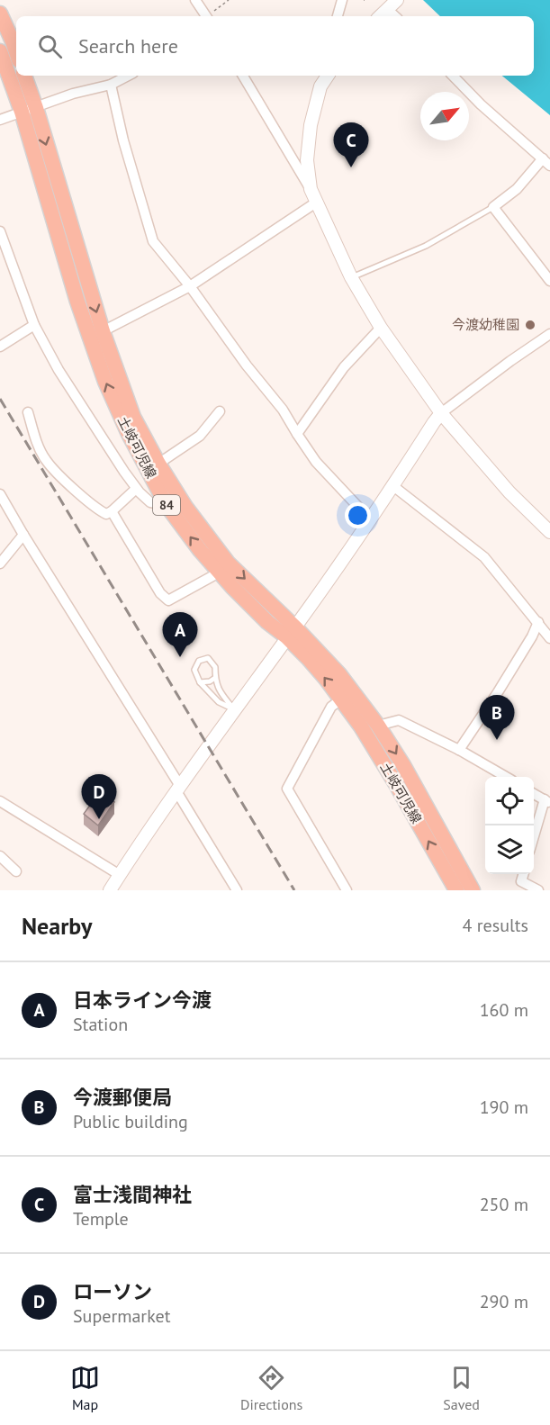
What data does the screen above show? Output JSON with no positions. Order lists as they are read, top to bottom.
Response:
{
  "streets": {
    "main road": ["土岐可児線", "84"]
  },
  "places": ["今渡幼稚園"],
  "north": "top right",
  "page": {
    "search": "Search here",
    "pins": [
      "C",
      "A",
      "B",
      "D"
    ],
    "heading": ["Nearby", "4 results"],
    "list": [
      {
        "mark": "A",
        "name": "日本ライン今渡",
        "note": "Station",
        "value": "160 m"
      },
      {
        "mark": "B",
        "name": "今渡郵便局",
        "note": "Public building",
        "value": "190 m"
      },
      {
        "mark": "C",
        "name": "富士浅間神社",
        "note": "Temple",
        "value": "250 m"
      },
      {
        "mark": "D",
        "name": "ローソン",
        "note": "Supermarket",
        "value": "290 m"
      }
    ],
    "nav": ["Map", "Directions", "Saved"]
  }
}
